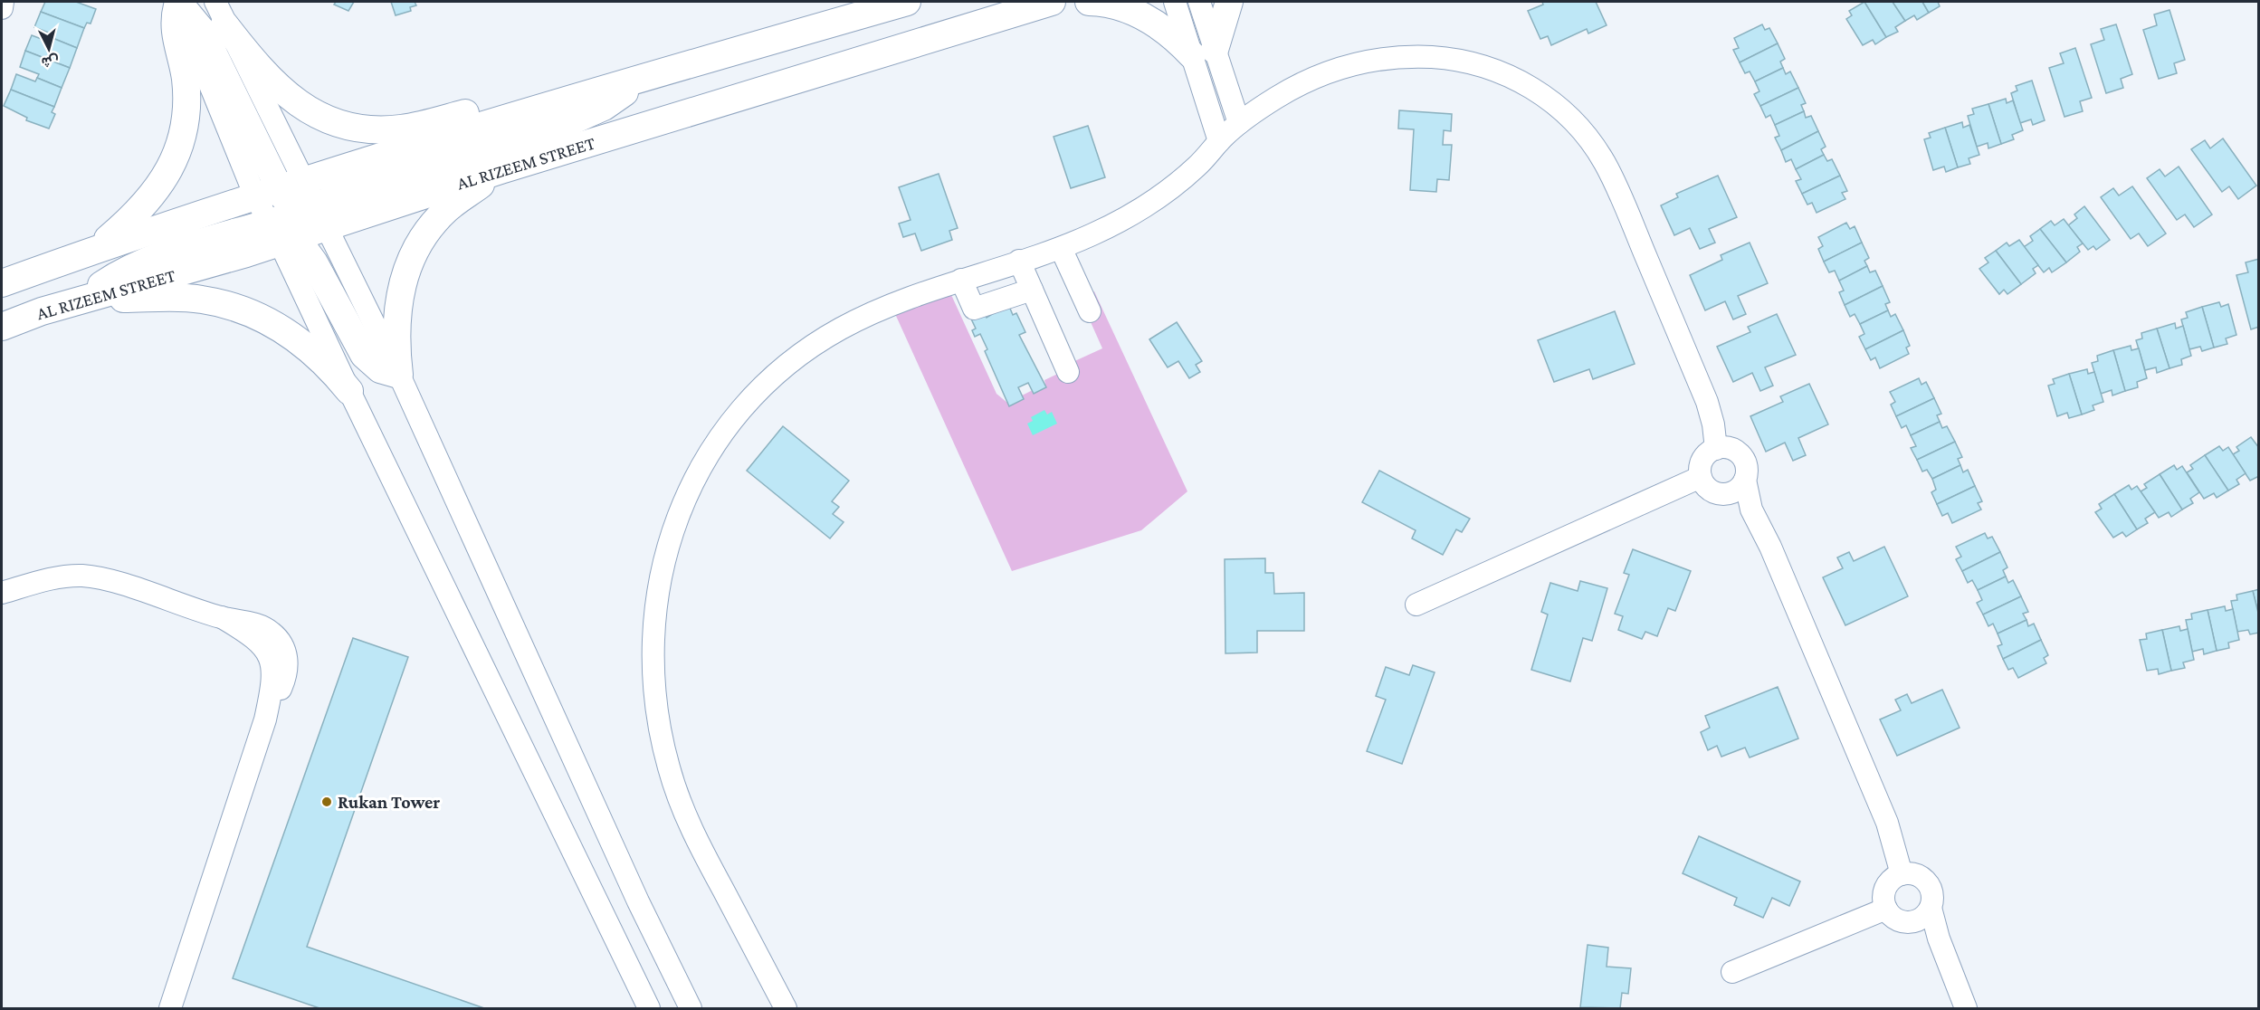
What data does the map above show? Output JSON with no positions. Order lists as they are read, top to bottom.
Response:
{
  "streets": {
    "street": ["AL RIZEEM STREET"]
  },
  "places": ["Rukan Tower"],
  "north": "bottom"
}
